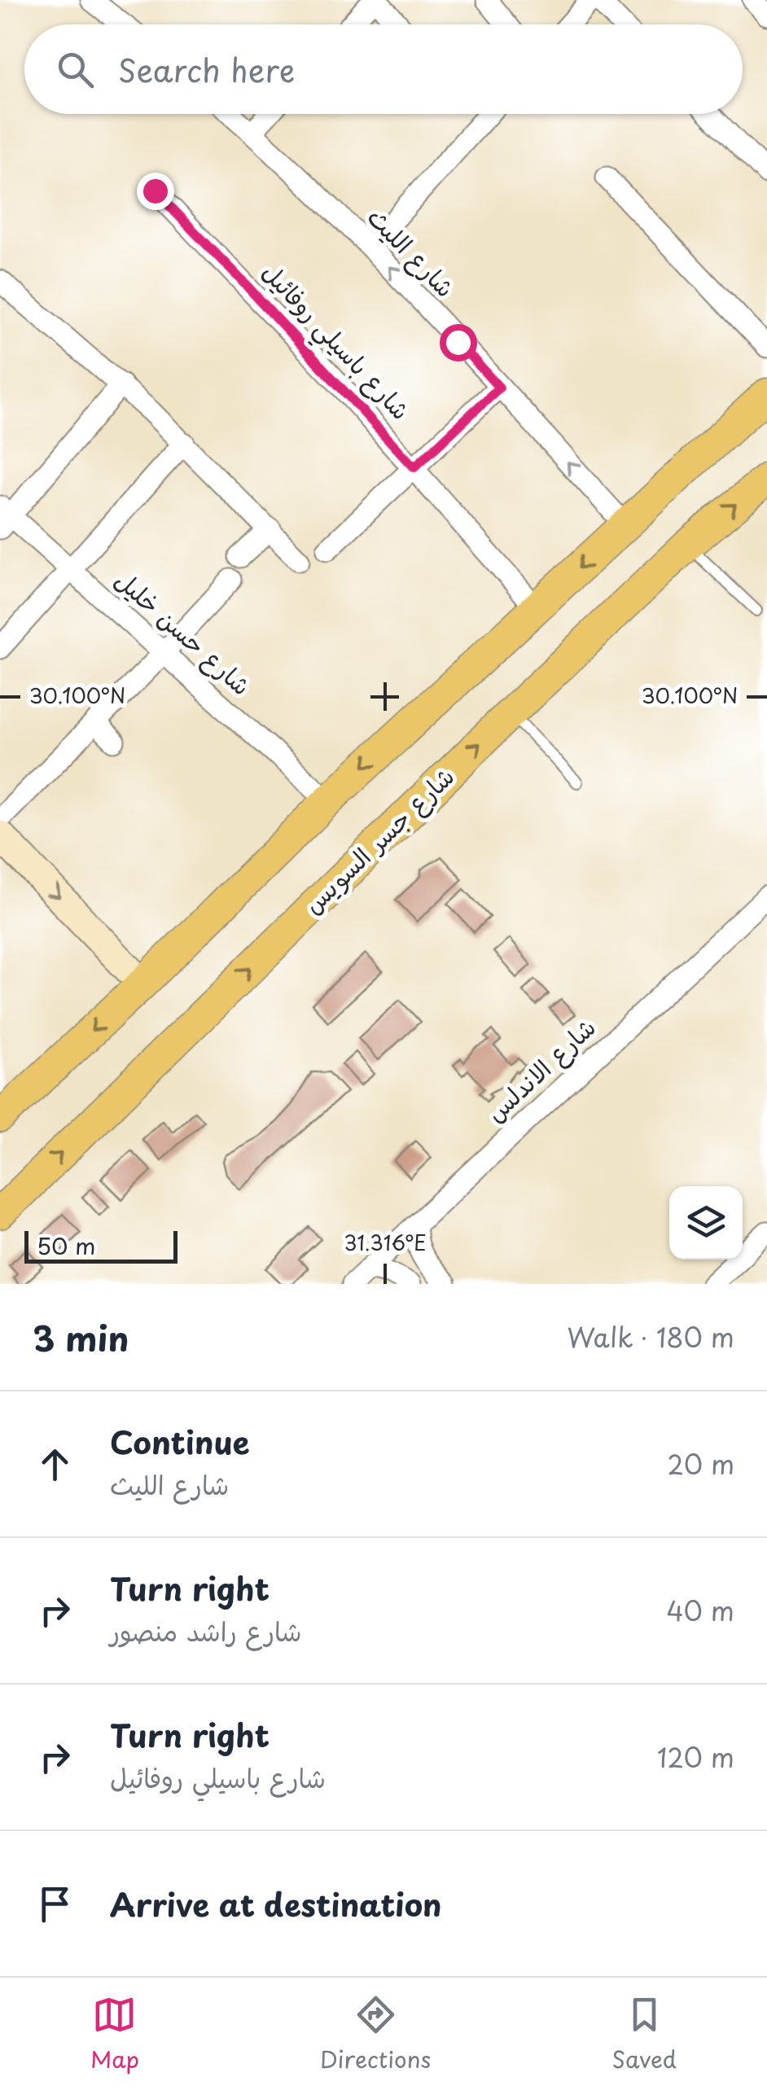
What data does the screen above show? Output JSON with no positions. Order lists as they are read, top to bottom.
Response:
{
  "streets": {
    "main road": ["شارع جسر السويس"],
    "street": [
      "شارع الليث",
      "شارع باسيلي روفائيل",
      "شارع حسن خليل",
      "شارع الاندلس"
    ]
  },
  "one_way": ["شارع الليث"],
  "scale_bar": "50 m",
  "page": {
    "search": "Search here",
    "scale": "50 m",
    "heading": ["3 min", "Walk · 180 m"],
    "list": [
      ["Continue", "شارع الليث", "20 m"],
      ["Turn right", "شارع راشد منصور", "40 m"],
      ["Turn right", "شارع باسيلي روفائيل", "120 m"],
      "Arrive at destination"
    ],
    "nav": ["Map", "Directions", "Saved"]
  },
  "coordinates": ["30.100°N", "31.316°E"]
}
